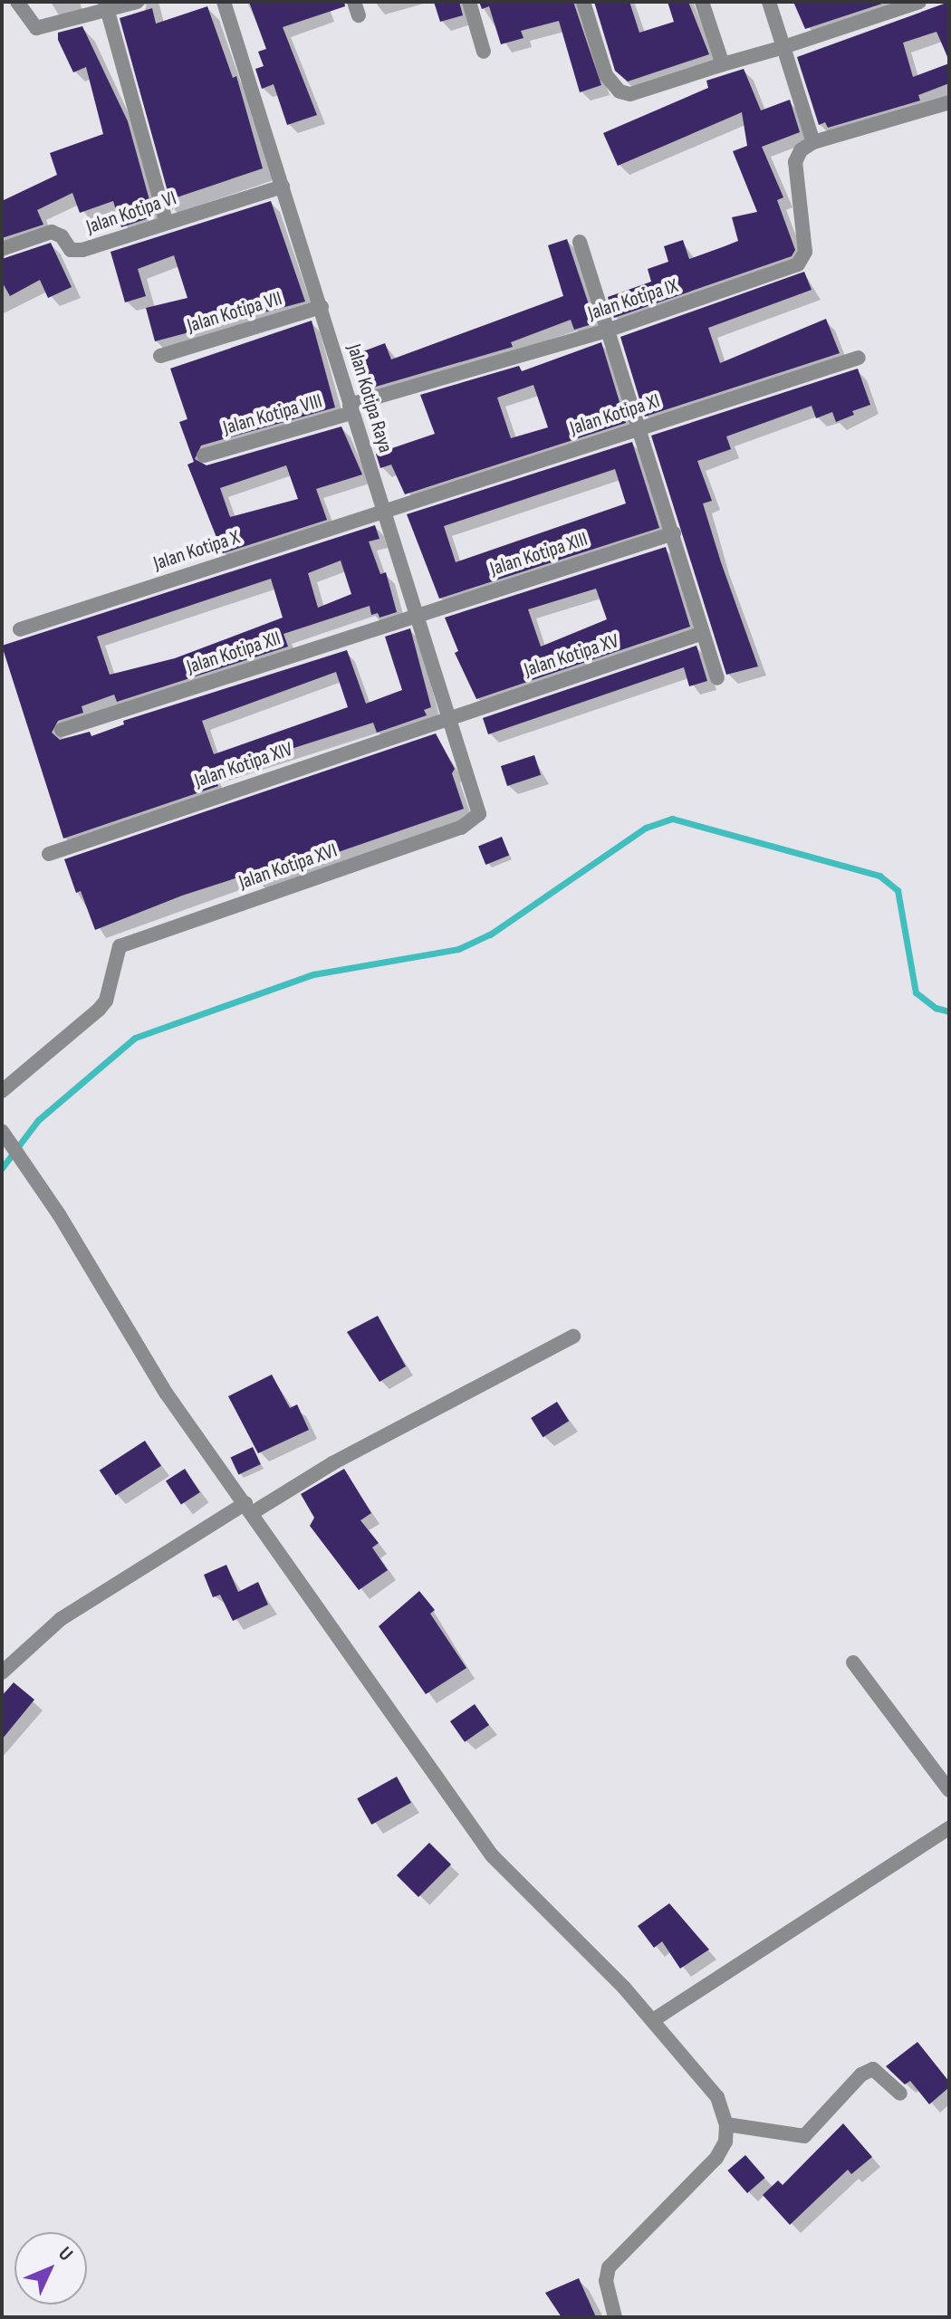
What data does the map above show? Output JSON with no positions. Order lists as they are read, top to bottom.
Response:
{
  "streets": {
    "street": [
      "Jalan Kotipa VI",
      "Jalan Kotipa IX",
      "Jalan Kotipa VII",
      "Jalan Kotipa Raya",
      "Jalan Kotipa VIII",
      "Jalan Kotipa XI",
      "Jalan Kotipa X",
      "Jalan Kotipa XIII",
      "Jalan Kotipa XII",
      "Jalan Kotipa XV",
      "Jalan Kotipa XIV",
      "Jalan Kotipa XVI"
    ]
  },
  "crossings": [
    ["Jalan Kotipa VI", "Jalan Kotipa Raya"],
    ["Jalan Kotipa IX", "Jalan Kotipa Raya"],
    ["Jalan Kotipa IX", "Jalan Kotipa VIII"],
    ["Jalan Kotipa VII", "Jalan Kotipa Raya"],
    ["Jalan Kotipa Raya", "Jalan Kotipa VIII"],
    ["Jalan Kotipa Raya", "Jalan Kotipa XI"],
    ["Jalan Kotipa Raya", "Jalan Kotipa X"],
    ["Jalan Kotipa Raya", "Jalan Kotipa XIII"],
    ["Jalan Kotipa Raya", "Jalan Kotipa XII"],
    ["Jalan Kotipa Raya", "Jalan Kotipa XV"],
    ["Jalan Kotipa Raya", "Jalan Kotipa XIV"],
    ["Jalan Kotipa Raya", "Jalan Kotipa XVI"],
    ["Jalan Kotipa XI", "Jalan Kotipa X"],
    ["Jalan Kotipa XIII", "Jalan Kotipa XII"],
    ["Jalan Kotipa XV", "Jalan Kotipa XIV"]
  ],
  "north": "top right"
}
